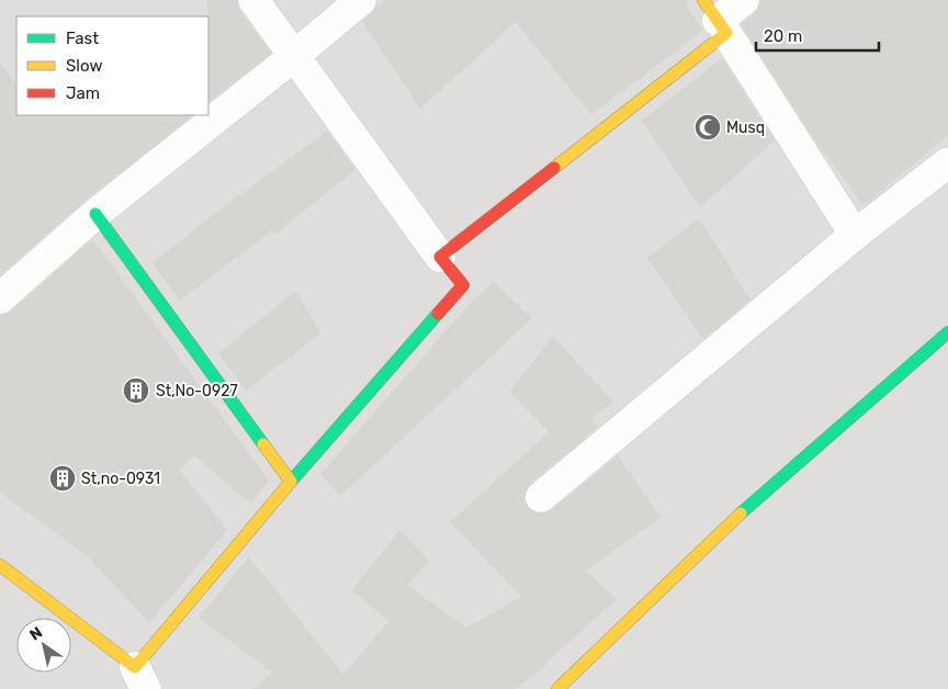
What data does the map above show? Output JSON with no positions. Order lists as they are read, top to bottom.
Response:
{
  "places": {
    "mosque": ["Musq"],
    "building": ["St,No-0927", "St,no-0931"]
  },
  "legend": ["Fast", "Slow", "Jam"],
  "scale_bar": "20 m",
  "north": "top left"
}
